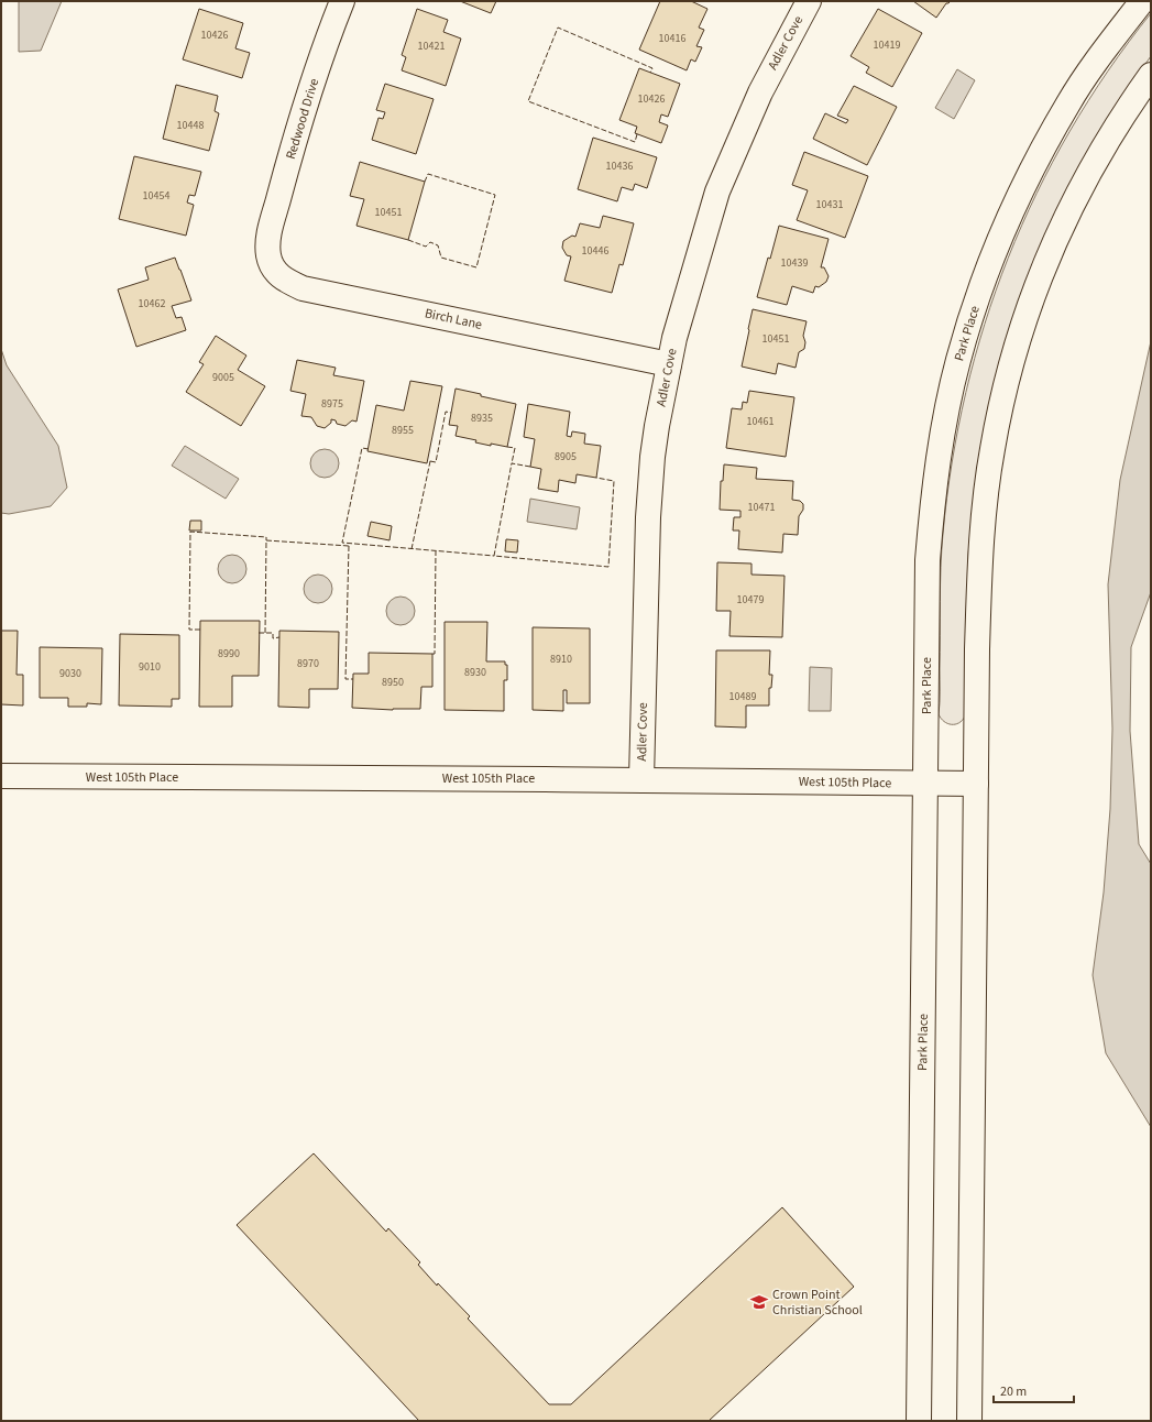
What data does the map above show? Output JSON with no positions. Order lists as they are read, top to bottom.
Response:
{
  "streets": {
    "street": [
      "Adler Cove",
      "Redwood Drive",
      "Birch Lane",
      "Park Place",
      "West 105th Place"
    ]
  },
  "crossings": [
    ["Adler Cove", "Birch Lane"],
    ["Adler Cove", "West 105th Place"],
    ["Redwood Drive", "Birch Lane"],
    ["Park Place", "West 105th Place"]
  ],
  "places": {
    "school or university": ["Crown Point Christian School"]
  },
  "house_numbers": [
    "10426",
    "10416",
    "10419",
    "10421",
    "10426",
    "10448",
    "10436",
    "10454",
    "10431",
    "10451",
    "10446",
    "10439",
    "10462",
    "10451",
    "9005",
    "8975",
    "8935",
    "10461",
    "8955",
    "8905",
    "10471",
    "10479",
    "8990",
    "8910",
    "8970",
    "9010",
    "8930",
    "9030",
    "8950",
    "10489"
  ],
  "scale_bar": "20 m"
}
